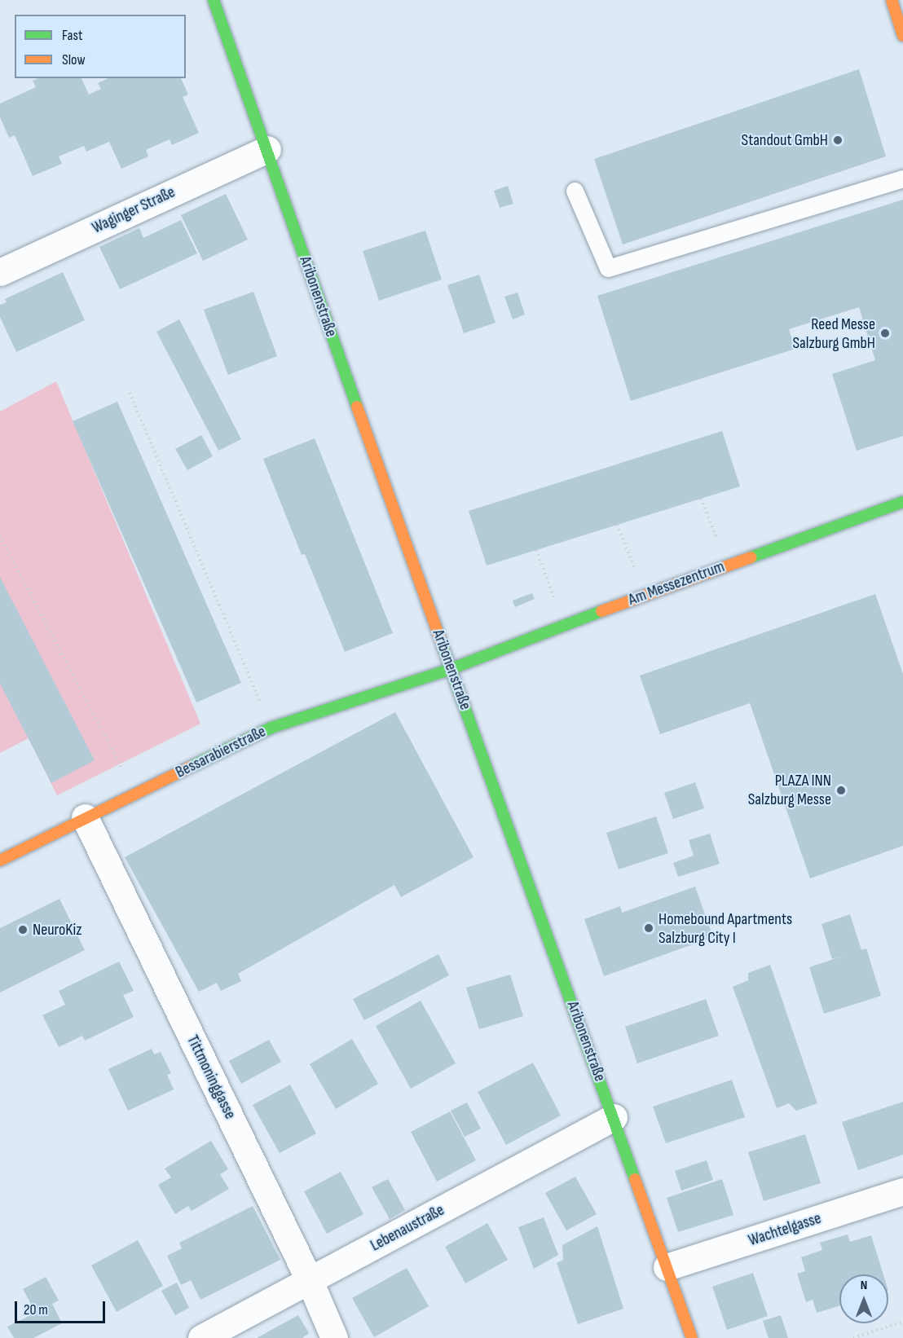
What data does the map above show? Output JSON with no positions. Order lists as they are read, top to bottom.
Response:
{
  "streets": {
    "street": [
      "Waginger Straße",
      "Aribonenstraße",
      "Am Messezentrum",
      "Bessarabierstraße",
      "Tittmoninggasse",
      "Lebenaustraße",
      "Wachtelgasse"
    ]
  },
  "crossings": [
    ["Waginger Straße", "Aribonenstraße"],
    ["Aribonenstraße", "Am Messezentrum"],
    ["Aribonenstraße", "Bessarabierstraße"],
    ["Aribonenstraße", "Lebenaustraße"],
    ["Aribonenstraße", "Wachtelgasse"],
    ["Am Messezentrum", "Bessarabierstraße"],
    ["Bessarabierstraße", "Tittmoninggasse"],
    ["Tittmoninggasse", "Lebenaustraße"]
  ],
  "places": [
    "Standout GmbH",
    "Reed Messe Salzburg GmbH",
    "PLAZA INN Salzburg Messe",
    "Homebound Apartments Salzburg City I",
    "NeuroKiz"
  ],
  "legend": ["Fast", "Slow"],
  "scale_bar": "20 m",
  "north": "top"
}
